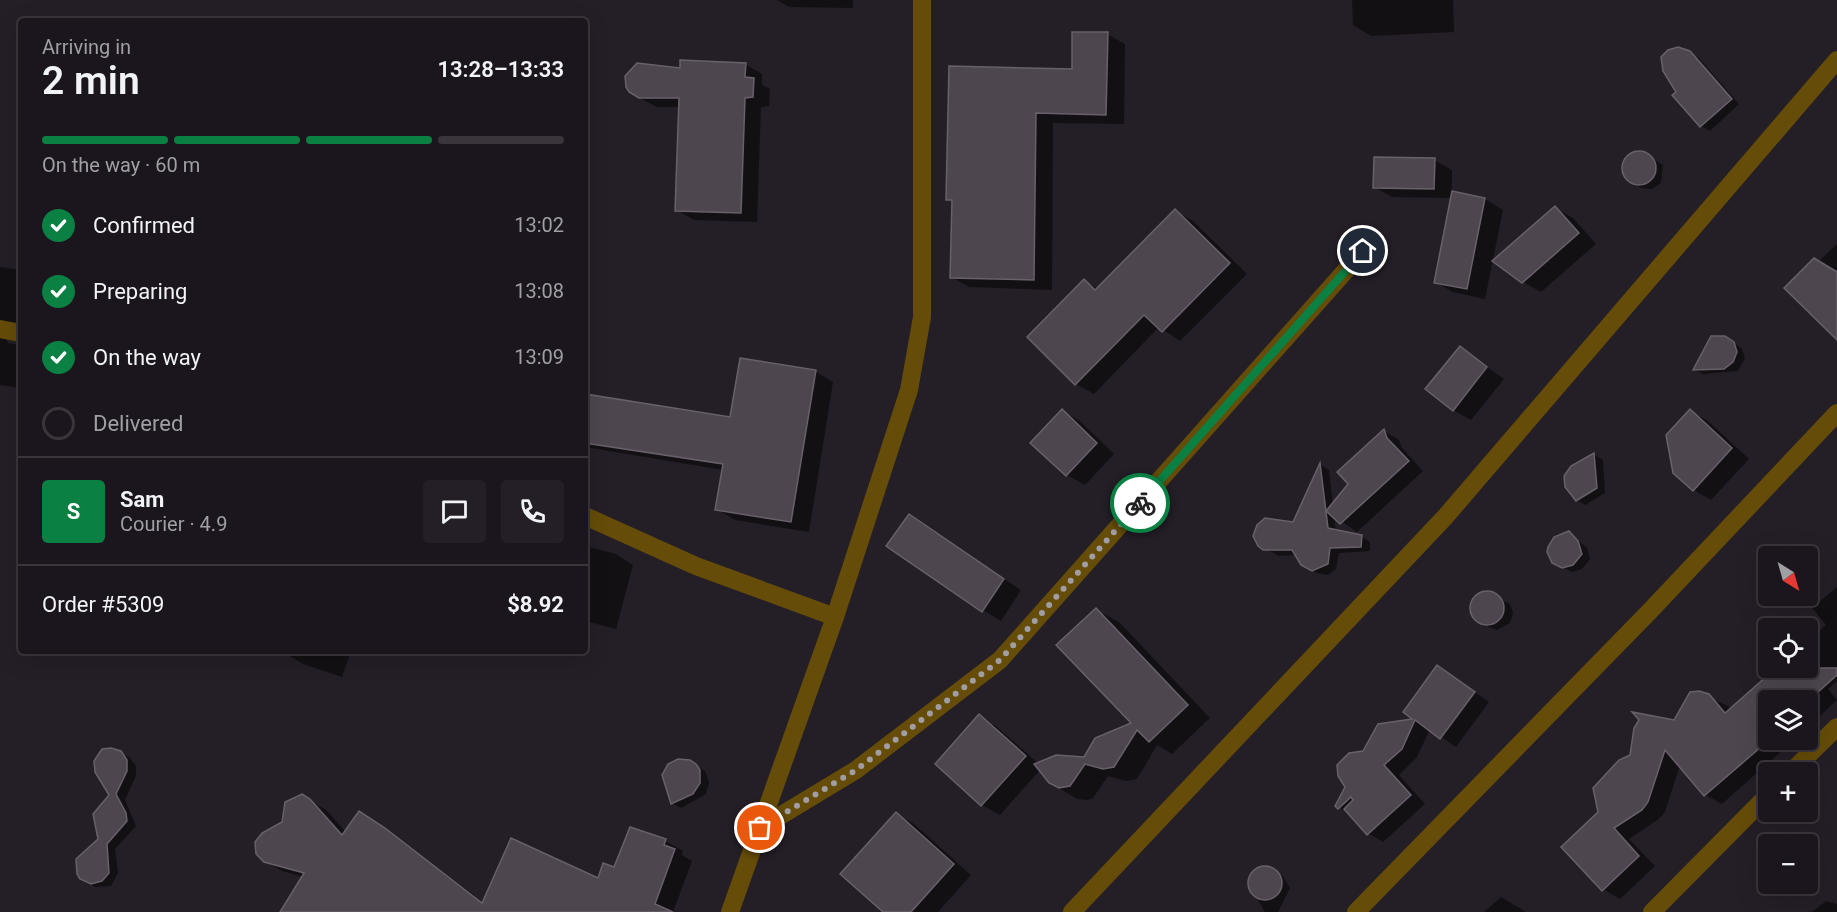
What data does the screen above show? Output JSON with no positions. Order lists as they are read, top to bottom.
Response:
{
  "north": "bottom right",
  "page": {
    "heading": ["2 min", "Arriving in", "13:28–13:33"],
    "panel": [
      "Sam",
      "Courier · 4.9",
      "Order #5309",
      "$8.92"
    ],
    "bar": "On the way · 60 m",
    "list": [
      ["Confirmed", "13:02"],
      ["Preparing", "13:08"],
      ["On the way", "13:09"],
      "Delivered"
    ],
    "round": "S",
    "map_buttons": ["+", "−"]
  }
}
